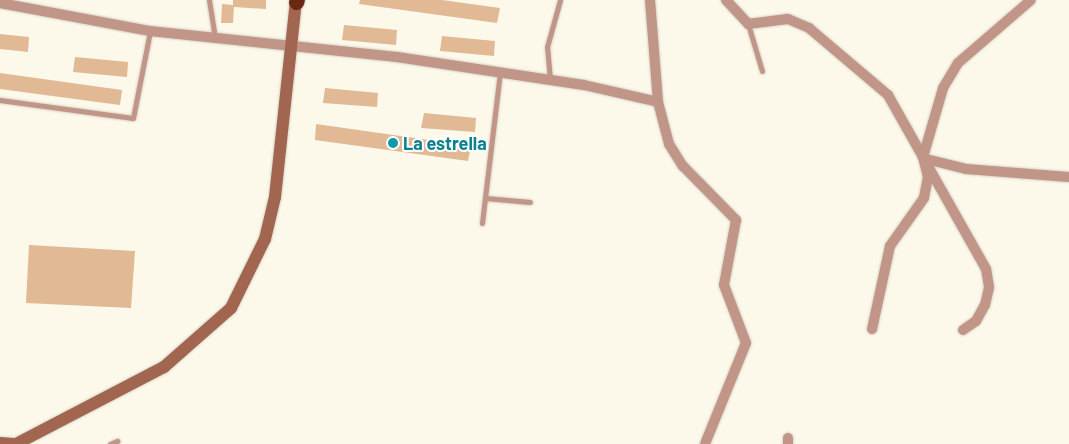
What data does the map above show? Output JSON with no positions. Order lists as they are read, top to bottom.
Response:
{
  "places": ["La estrella"]
}
